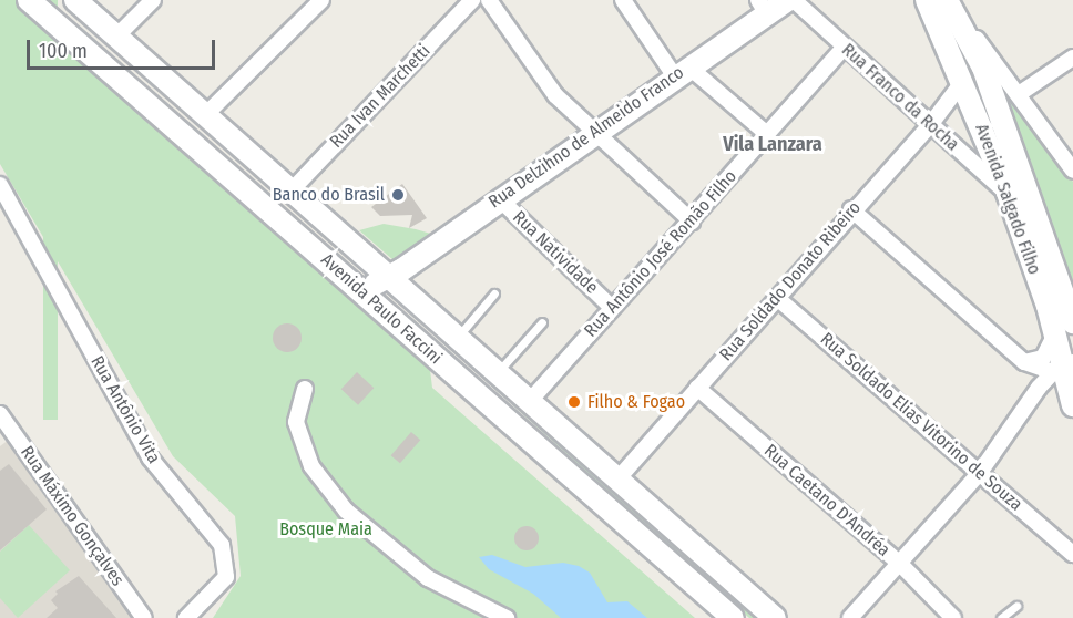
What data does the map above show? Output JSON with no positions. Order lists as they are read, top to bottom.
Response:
{
  "streets": {
    "main road": ["Rua Delzihno de Almeido Franco", "Avenida Salgado Filho", "Avenida Paulo Faccini"],
    "street": [
      "Rua Ivan Marchetti",
      "Rua Franco da Rocha",
      "Rua Natividade",
      "Rua Antônio José Romão Filho",
      "Rua Soldado Donato Ribeiro",
      "Rua Antônio Vita",
      "Rua Soldado Elias Vitorino de Souza",
      "Rua Caetano D'Andréa",
      "Rua Máximo Gonçalves"
    ]
  },
  "crossings": [
    ["Rua Ivan Marchetti", "Avenida Paulo Faccini"],
    ["Rua Franco da Rocha", "Avenida Salgado Filho"],
    ["Rua Franco da Rocha", "Rua Antônio José Romão Filho"],
    ["Rua Franco da Rocha", "Rua Soldado Donato Ribeiro"],
    ["Rua Delzihno de Almeido Franco", "Rua Natividade"],
    ["Rua Delzihno de Almeido Franco", "Avenida Paulo Faccini"],
    ["Avenida Salgado Filho", "Rua Soldado Donato Ribeiro"],
    ["Rua Natividade", "Rua Antônio José Romão Filho"],
    ["Rua Antônio José Romão Filho", "Avenida Paulo Faccini"],
    ["Rua Soldado Donato Ribeiro", "Avenida Paulo Faccini"],
    ["Rua Soldado Donato Ribeiro", "Rua Soldado Elias Vitorino de Souza"],
    ["Rua Soldado Donato Ribeiro", "Rua Caetano D'Andréa"]
  ],
  "districts": ["Vila Lanzara"],
  "parks": ["Bosque Maia"],
  "places": ["Banco do Brasil", "Filho & Fogao"],
  "scale_bar": "100 m"
}
